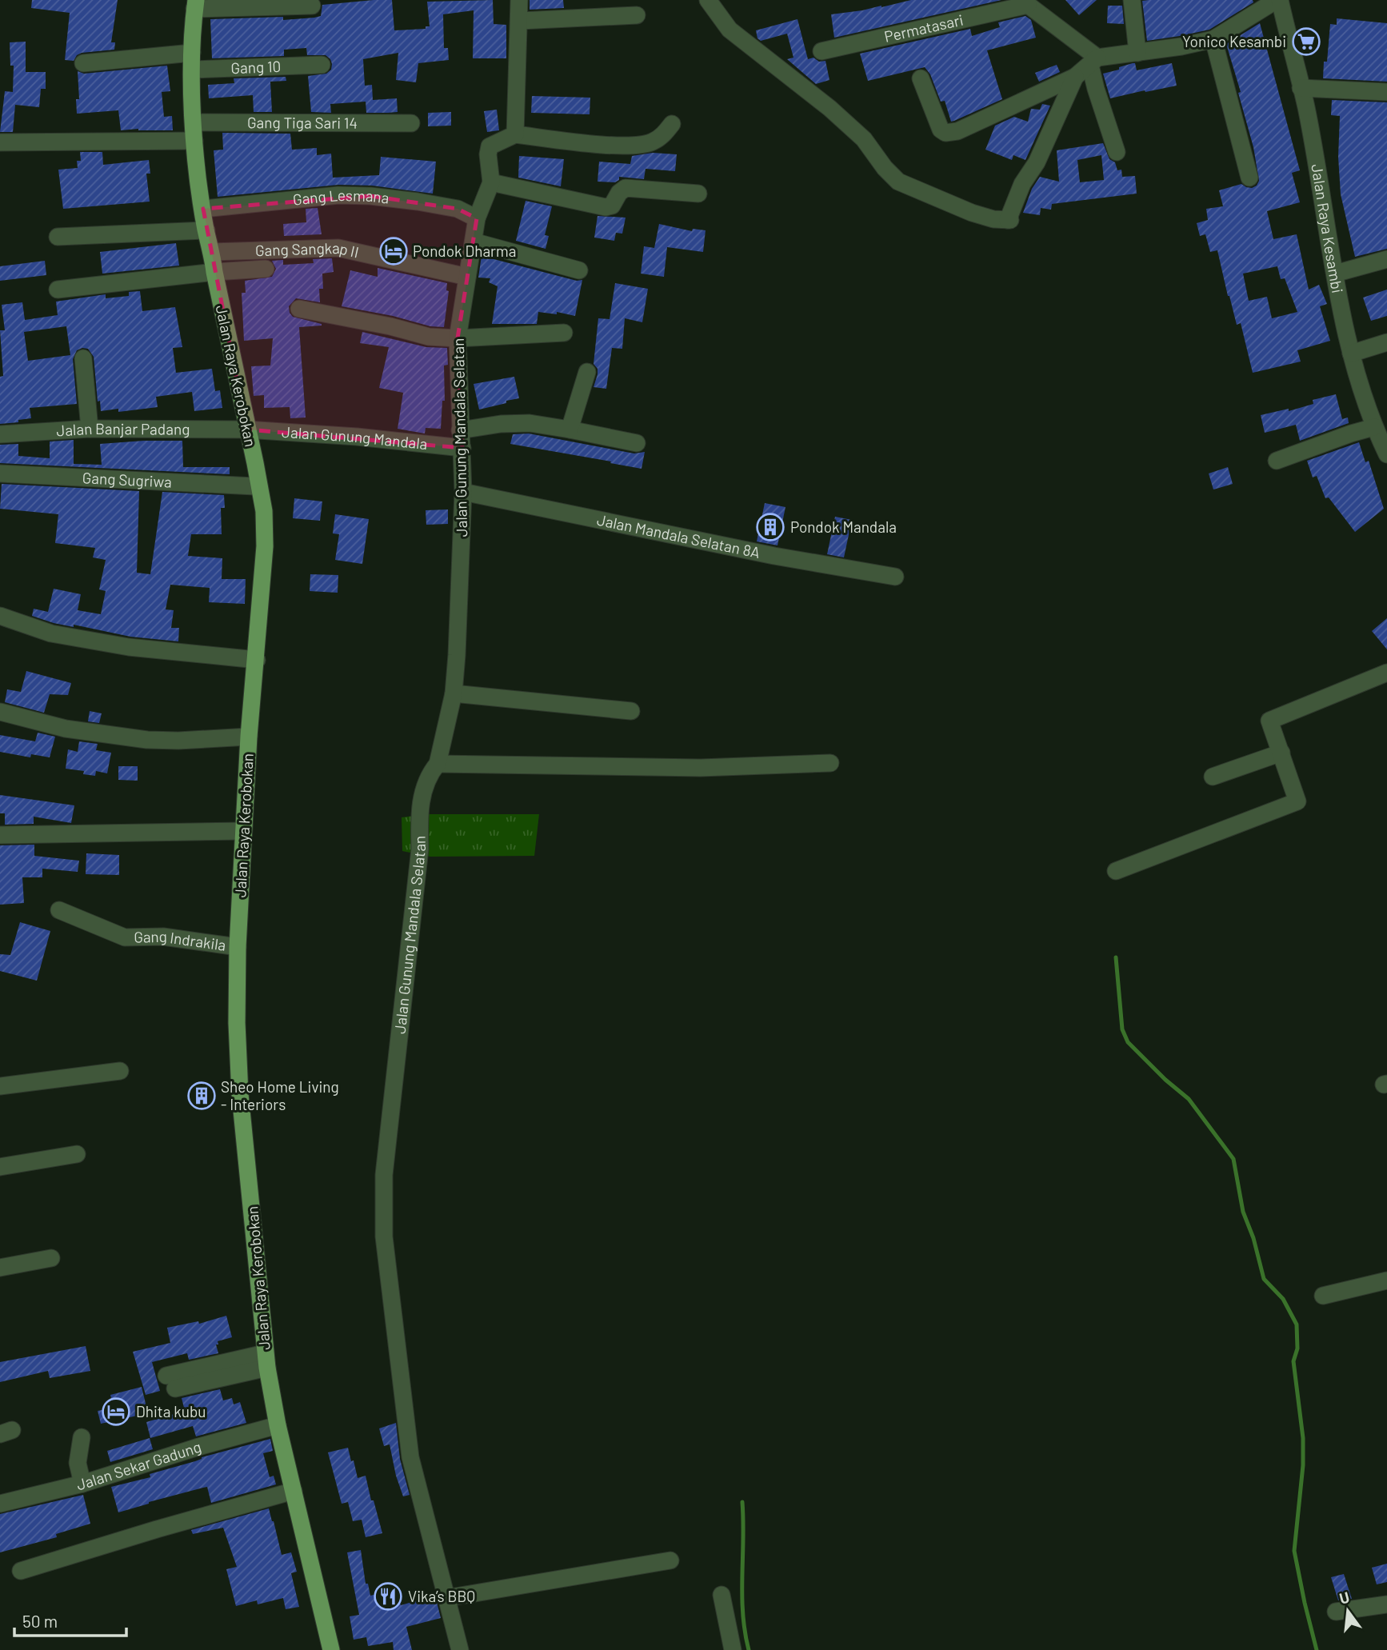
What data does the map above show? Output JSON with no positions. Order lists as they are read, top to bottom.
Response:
{
  "streets": {
    "main road": ["Jalan Raya Kerobokan"],
    "street": [
      "Permatasari",
      "Gang 10",
      "Gang Tiga Sari 14",
      "Gang Lesmana",
      "Jalan Raya Kesambi",
      "Gang Sangkap II",
      "Jalan Banjar Padang",
      "Jalan Gunung Mandala Selatan",
      "Jalan Gunung Mandala",
      "Gang Sugriwa",
      "Jalan Mandala Selatan 8A",
      "Gang Indrakila",
      "Jalan Sekar Gadung"
    ]
  },
  "crossings": [
    ["Gang 10", "Jalan Raya Kerobokan"],
    ["Gang Tiga Sari 14", "Jalan Raya Kerobokan"],
    ["Gang Lesmana", "Jalan Raya Kerobokan"],
    ["Gang Lesmana", "Jalan Gunung Mandala Selatan"],
    ["Gang Sangkap II", "Jalan Raya Kerobokan"],
    ["Gang Sangkap II", "Jalan Gunung Mandala Selatan"],
    ["Jalan Raya Kerobokan", "Jalan Banjar Padang"],
    ["Jalan Raya Kerobokan", "Jalan Gunung Mandala"],
    ["Jalan Raya Kerobokan", "Gang Indrakila"],
    ["Jalan Raya Kerobokan", "Jalan Sekar Gadung"],
    ["Jalan Banjar Padang", "Jalan Gunung Mandala"],
    ["Jalan Gunung Mandala Selatan", "Jalan Gunung Mandala"],
    ["Jalan Gunung Mandala Selatan", "Jalan Mandala Selatan 8A"]
  ],
  "places": {
    "supermarket": ["Yonico Kesambi"],
    "hotel": ["Pondok Dharma", "Dhita kubu"],
    "building": ["Pondok Mandala", "Sheo Home Living - Interiors"],
    "restaurant": ["Vika’s BBQ"]
  },
  "scale_bar": "50 m",
  "north": "top"
}
